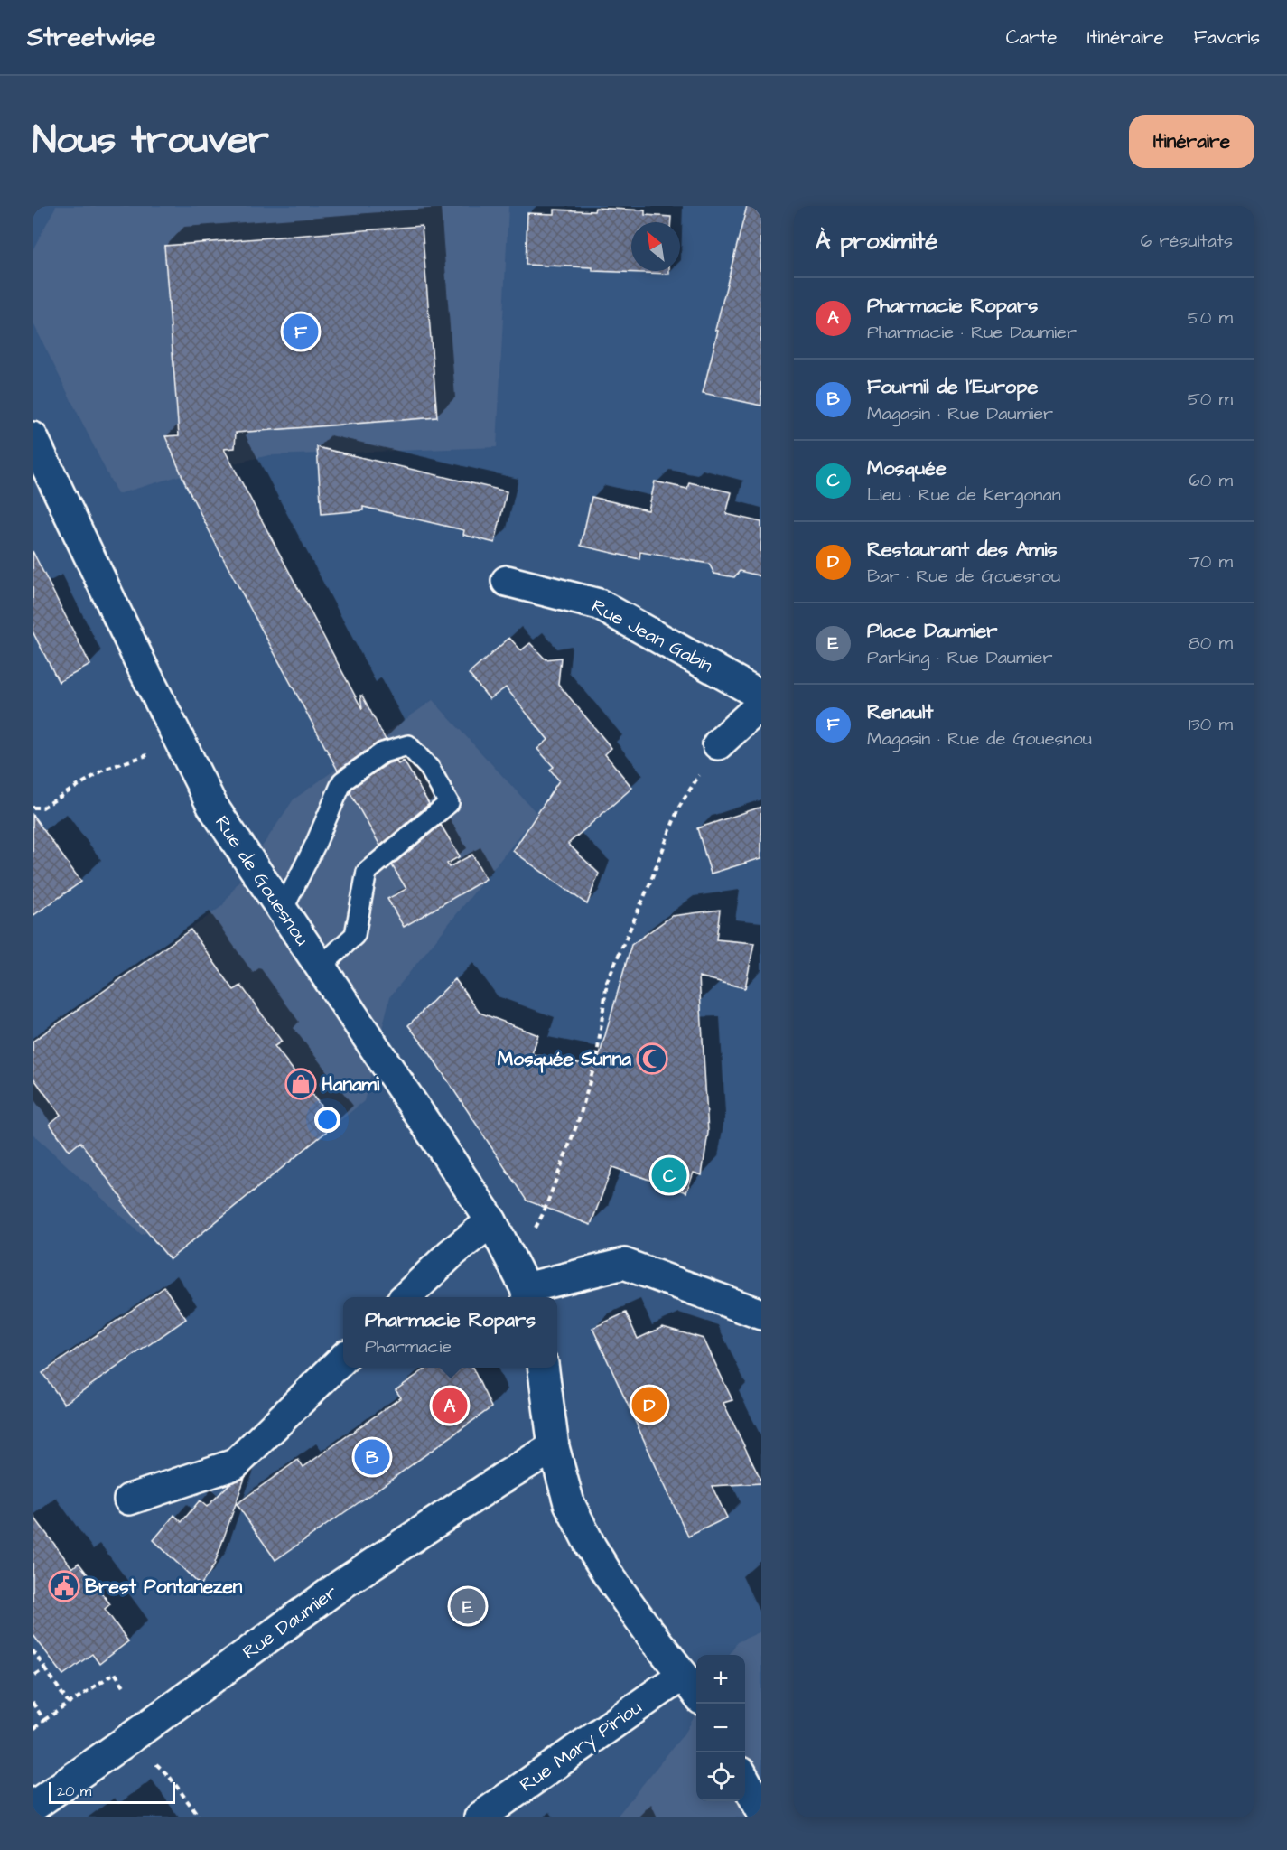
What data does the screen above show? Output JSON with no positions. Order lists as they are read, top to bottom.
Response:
{
  "streets": {
    "street": [
      "Rue Jean Gabin",
      "Rue de Gouesnou",
      "Rue Daumier",
      "Rue Mary Piriou"
    ]
  },
  "places": {
    "mosque": ["Mosquée Sunna"],
    "shop": ["Hanami"],
    "public building": ["Brest Pontanezen"]
  },
  "scale_bar": "20 m",
  "north": "top left",
  "page": {
    "header": "Streetwise",
    "nav": ["Carte", "Itinéraire", "Favoris"],
    "title": "Nous trouver",
    "buttons": "Itinéraire",
    "heading": ["À proximité", "6 résultats"],
    "list": [
      {
        "mark": "A",
        "name": "Pharmacie Ropars",
        "note": "Pharmacie · Rue Daumier",
        "value": "50 m"
      },
      {
        "mark": "B",
        "name": "Fournil de l’Europe",
        "note": "Magasin · Rue Daumier",
        "value": "50 m"
      },
      {
        "mark": "C",
        "name": "Mosquée",
        "note": "Lieu · Rue de Kergonan",
        "value": "60 m"
      },
      {
        "mark": "D",
        "name": "Restaurant des Amis",
        "note": "Bar · Rue de Gouesnou",
        "value": "70 m"
      },
      {
        "mark": "E",
        "name": "Place Daumier",
        "note": "Parking · Rue Daumier",
        "value": "80 m"
      },
      {
        "mark": "F",
        "name": "Renault",
        "note": "Magasin · Rue de Gouesnou",
        "value": "130 m"
      }
    ],
    "pins": [
      "F",
      "C",
      "D",
      "A",
      "B",
      "E"
    ],
    "popup": ["Pharmacie Ropars", "Pharmacie"],
    "map_buttons": ["+", "−"],
    "scale": "20 m"
  }
}
